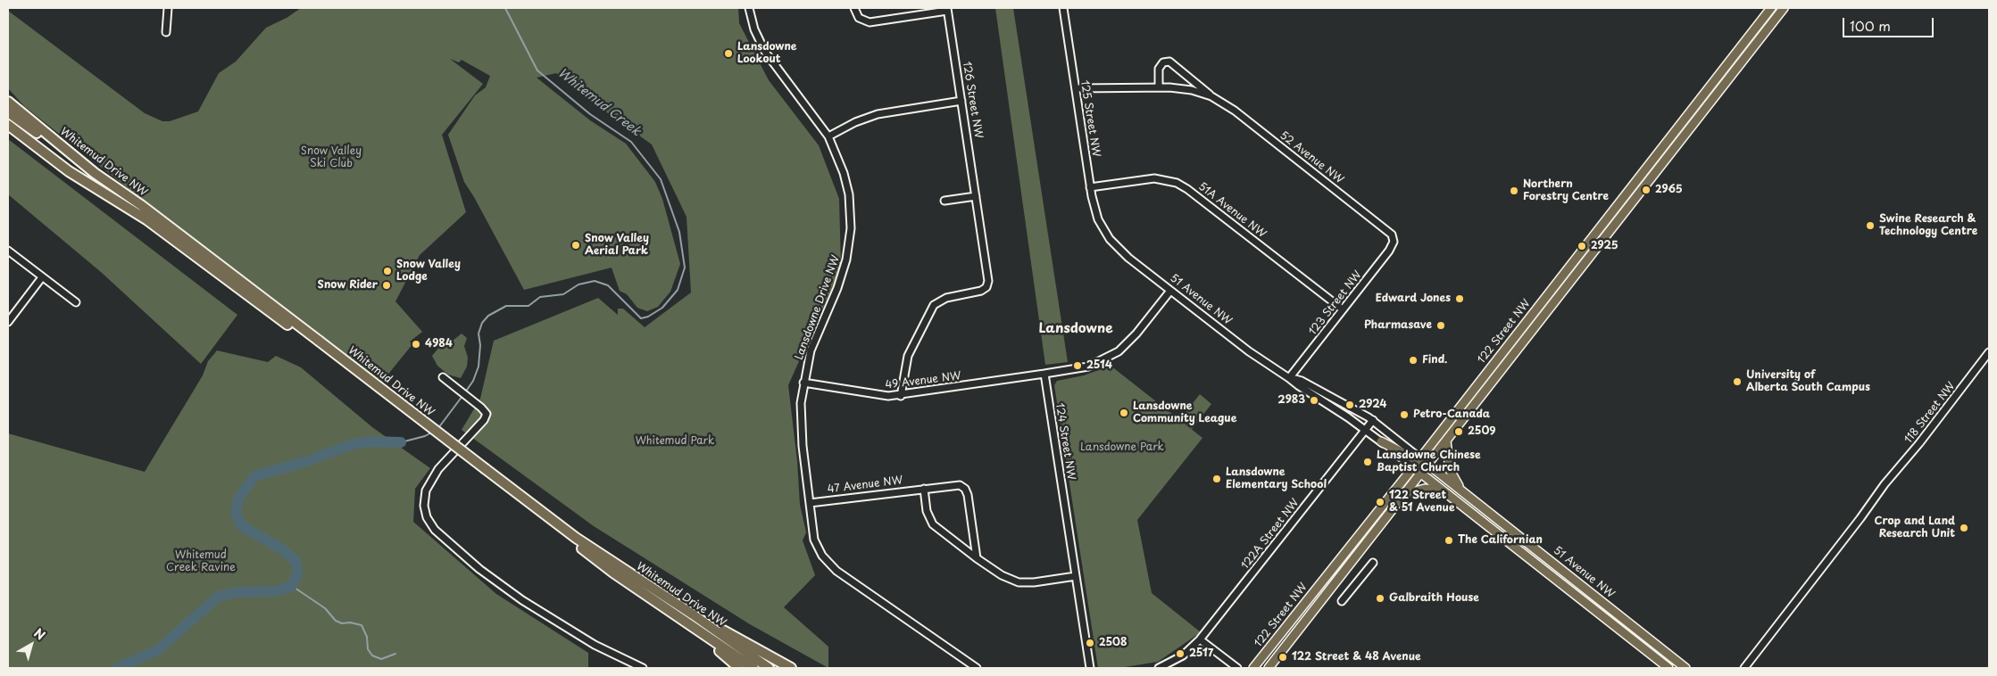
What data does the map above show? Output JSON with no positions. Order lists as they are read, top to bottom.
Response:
{
  "streets": {
    "highway": ["Whitemud Drive NW"],
    "main road": ["51 Avenue NW", "122 Street NW"],
    "street": [
      "126 Street NW",
      "125 Street NW",
      "52 Avenue NW",
      "51A Avenue NW",
      "123 Street NW",
      "Lansdowne Drive NW",
      "49 Avenue NW",
      "118 Street NW",
      "124 Street NW",
      "47 Avenue NW",
      "122A Street NW"
    ]
  },
  "crossings": [
    ["126 Street NW", "49 Avenue NW"],
    ["125 Street NW", "52 Avenue NW"],
    ["125 Street NW", "51A Avenue NW"],
    ["125 Street NW", "51 Avenue NW"],
    ["52 Avenue NW", "123 Street NW"],
    ["51A Avenue NW", "123 Street NW"],
    ["51 Avenue NW", "123 Street NW"],
    ["51 Avenue NW", "122 Street NW"],
    ["51 Avenue NW", "122A Street NW"],
    ["Lansdowne Drive NW", "49 Avenue NW"],
    ["Lansdowne Drive NW", "47 Avenue NW"],
    ["49 Avenue NW", "124 Street NW"]
  ],
  "districts": ["Lansdowne"],
  "water": ["Whitemud Creek"],
  "parks": [
    "Snow Valley Ski Club",
    "Whitemud Park",
    "Lansdowne Park",
    "Whitemud Creek Ravine"
  ],
  "places": [
    "Lansdowne Lookout",
    "2965",
    "Northern Forestry Centre",
    "Swine Research & Technology Centre",
    "Snow Valley Aerial Park",
    "2925",
    "Snow Valley Lodge",
    "Snow Rider",
    "Edward Jones",
    "Pharmasave",
    "4984",
    "Find.",
    "2514",
    "University of Alberta South Campus",
    "2983",
    "2924",
    "Lansdowne Community League",
    "Petro-Canada",
    "2509",
    "Lansdowne Chinese Baptist Church",
    "Lansdowne Elementary School",
    "122 Street & 51 Avenue",
    "Crop and Land Research Unit",
    "The Californian",
    "Galbraith House",
    "2508",
    "2517",
    "122 Street & 48 Avenue"
  ],
  "scale_bar": "100 m",
  "north": "top right"
}
